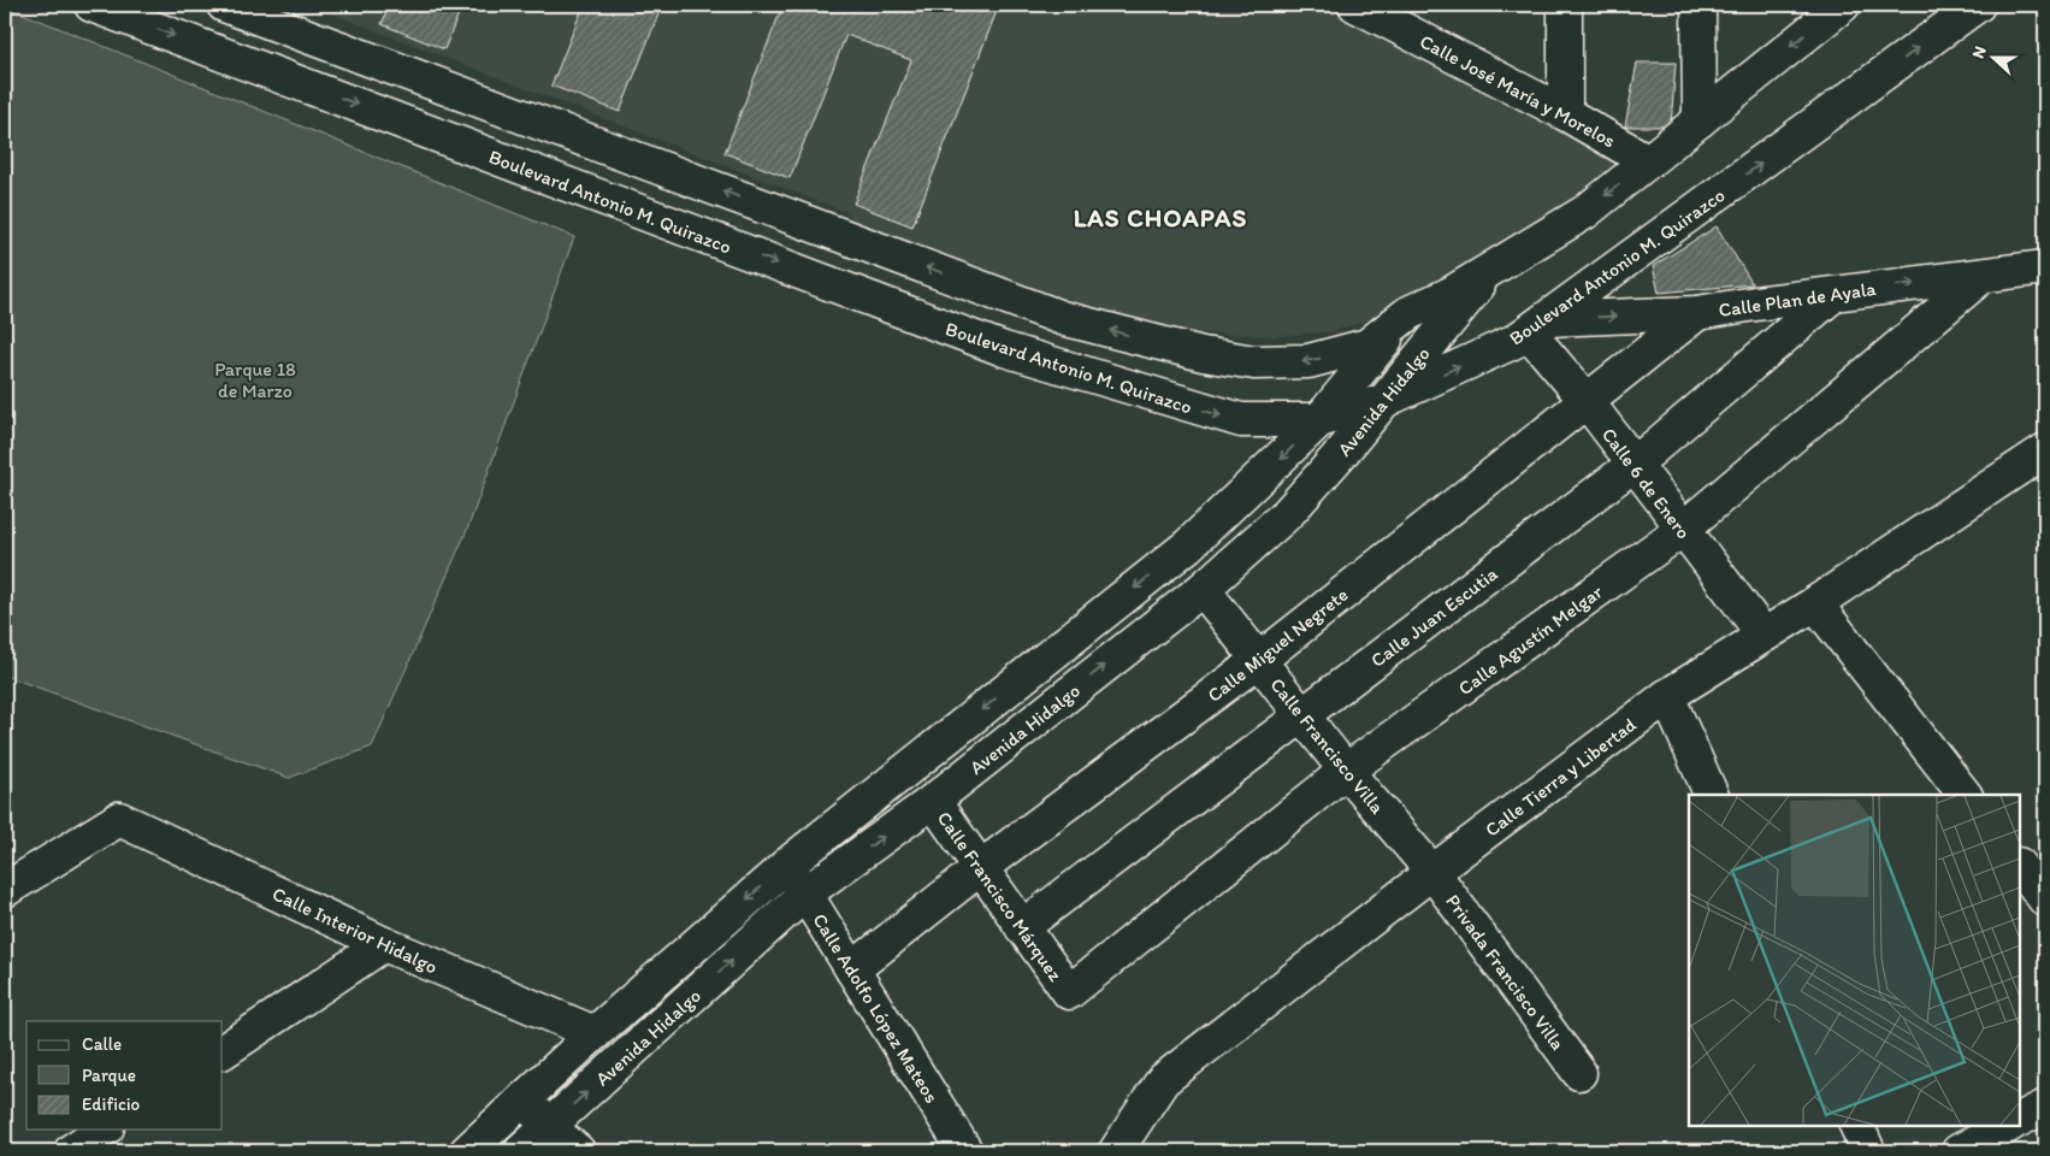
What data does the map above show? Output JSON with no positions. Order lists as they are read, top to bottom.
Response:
{
  "streets": {
    "street": [
      "Calle José María y Morelos",
      "Boulevard Antonio M. Quirazco",
      "Calle Plan de Ayala",
      "Avenida Hidalgo",
      "Calle 6 de Enero",
      "Calle Juan Escutia",
      "Calle Agustín Melgar",
      "Calle Miguel Negrete",
      "Calle Francisco Villa",
      "Calle Tierra y Libertad",
      "Calle Francisco Márquez",
      "Calle Interior Hidalgo",
      "Privada Francisco Villa",
      "Calle Adolfo López Mateos"
    ]
  },
  "crossings": [
    ["Boulevard Antonio M. Quirazco", "Calle Plan de Ayala"],
    ["Boulevard Antonio M. Quirazco", "Avenida Hidalgo"],
    ["Boulevard Antonio M. Quirazco", "Calle 6 de Enero"],
    ["Calle Plan de Ayala", "Calle 6 de Enero"],
    ["Calle Plan de Ayala", "Calle Juan Escutia"],
    ["Calle Plan de Ayala", "Calle Agustín Melgar"],
    ["Calle Plan de Ayala", "Calle Miguel Negrete"],
    ["Avenida Hidalgo", "Calle Francisco Villa"],
    ["Avenida Hidalgo", "Calle Francisco Márquez"],
    ["Avenida Hidalgo", "Calle Interior Hidalgo"],
    ["Avenida Hidalgo", "Calle Adolfo López Mateos"],
    ["Calle 6 de Enero", "Calle Juan Escutia"],
    ["Calle 6 de Enero", "Calle Agustín Melgar"],
    ["Calle 6 de Enero", "Calle Miguel Negrete"],
    ["Calle 6 de Enero", "Calle Tierra y Libertad"],
    ["Calle Juan Escutia", "Calle Francisco Villa"],
    ["Calle Juan Escutia", "Calle Francisco Márquez"],
    ["Calle Agustín Melgar", "Calle Francisco Villa"],
    ["Calle Agustín Melgar", "Calle Francisco Márquez"],
    ["Calle Miguel Negrete", "Calle Francisco Villa"],
    ["Calle Miguel Negrete", "Calle Francisco Márquez"],
    ["Calle Miguel Negrete", "Calle Adolfo López Mateos"],
    ["Calle Francisco Villa", "Calle Tierra y Libertad"],
    ["Calle Francisco Villa", "Privada Francisco Villa"],
    ["Calle Tierra y Libertad", "Privada Francisco Villa"]
  ],
  "one_way": ["Calle Plan de Ayala"],
  "districts": ["LAS CHOAPAS"],
  "parks": ["Parque 18 de Marzo"],
  "legend": ["Calle", "Parque", "Edificio"],
  "north": "left"
}
